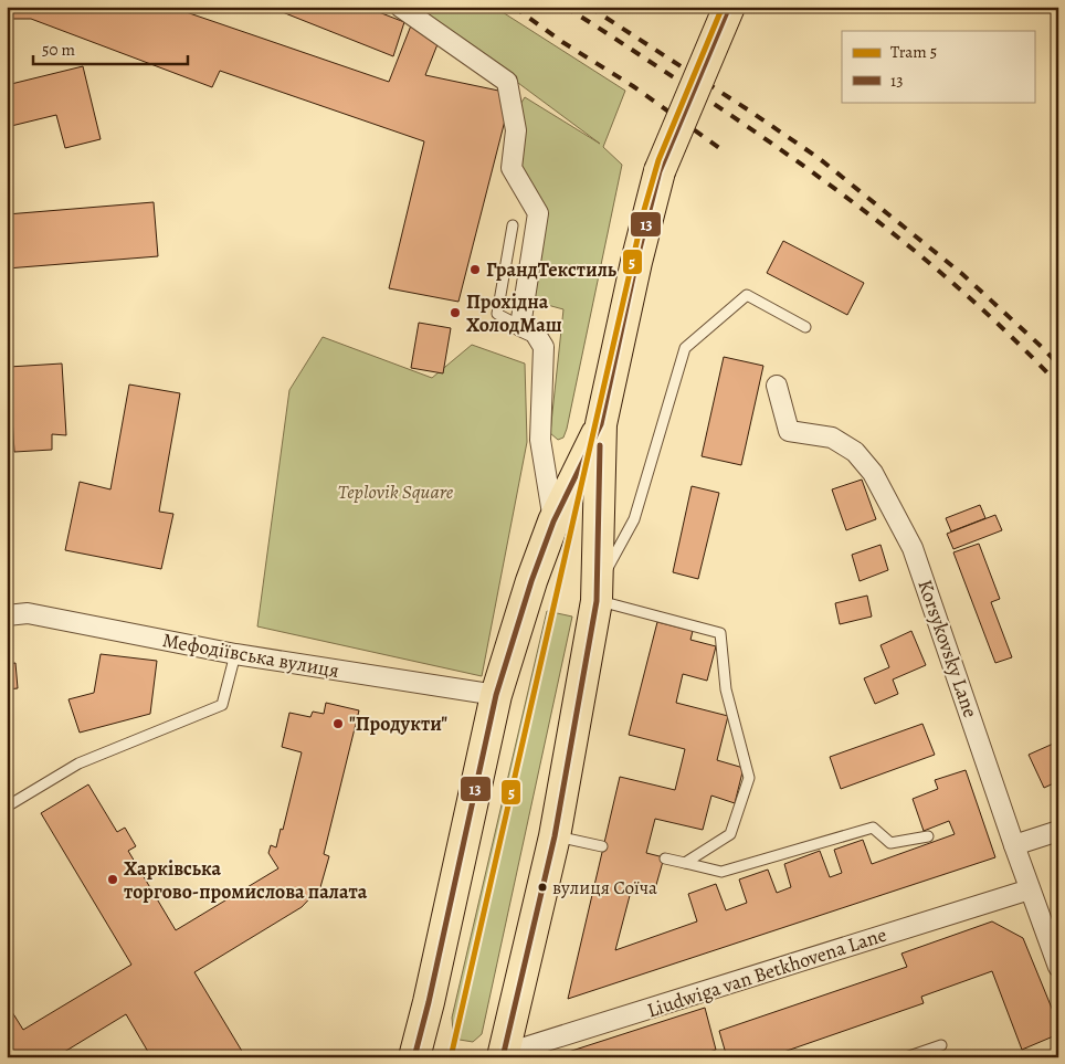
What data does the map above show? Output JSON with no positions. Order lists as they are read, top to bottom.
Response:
{
  "streets": {
    "street": ["Korsykovsky Lane", "Мефодіївська вулиця", "Liudwiga van Betkhovena Lane"]
  },
  "crossings": [
    ["Korsykovsky Lane", "Liudwiga van Betkhovena Lane"]
  ],
  "parks": ["Teplovik Square"],
  "places": [
    "ГрандТекстиль",
    "Прохідна ХолодМаш",
    "\"Продукти\"",
    "Харківська торгово-промислова палата",
    "вулиця Соїча"
  ],
  "lines": ["tram line 5", "transit line 13"],
  "legend": ["Tram 5", "13"],
  "scale_bar": "50 m"
}
